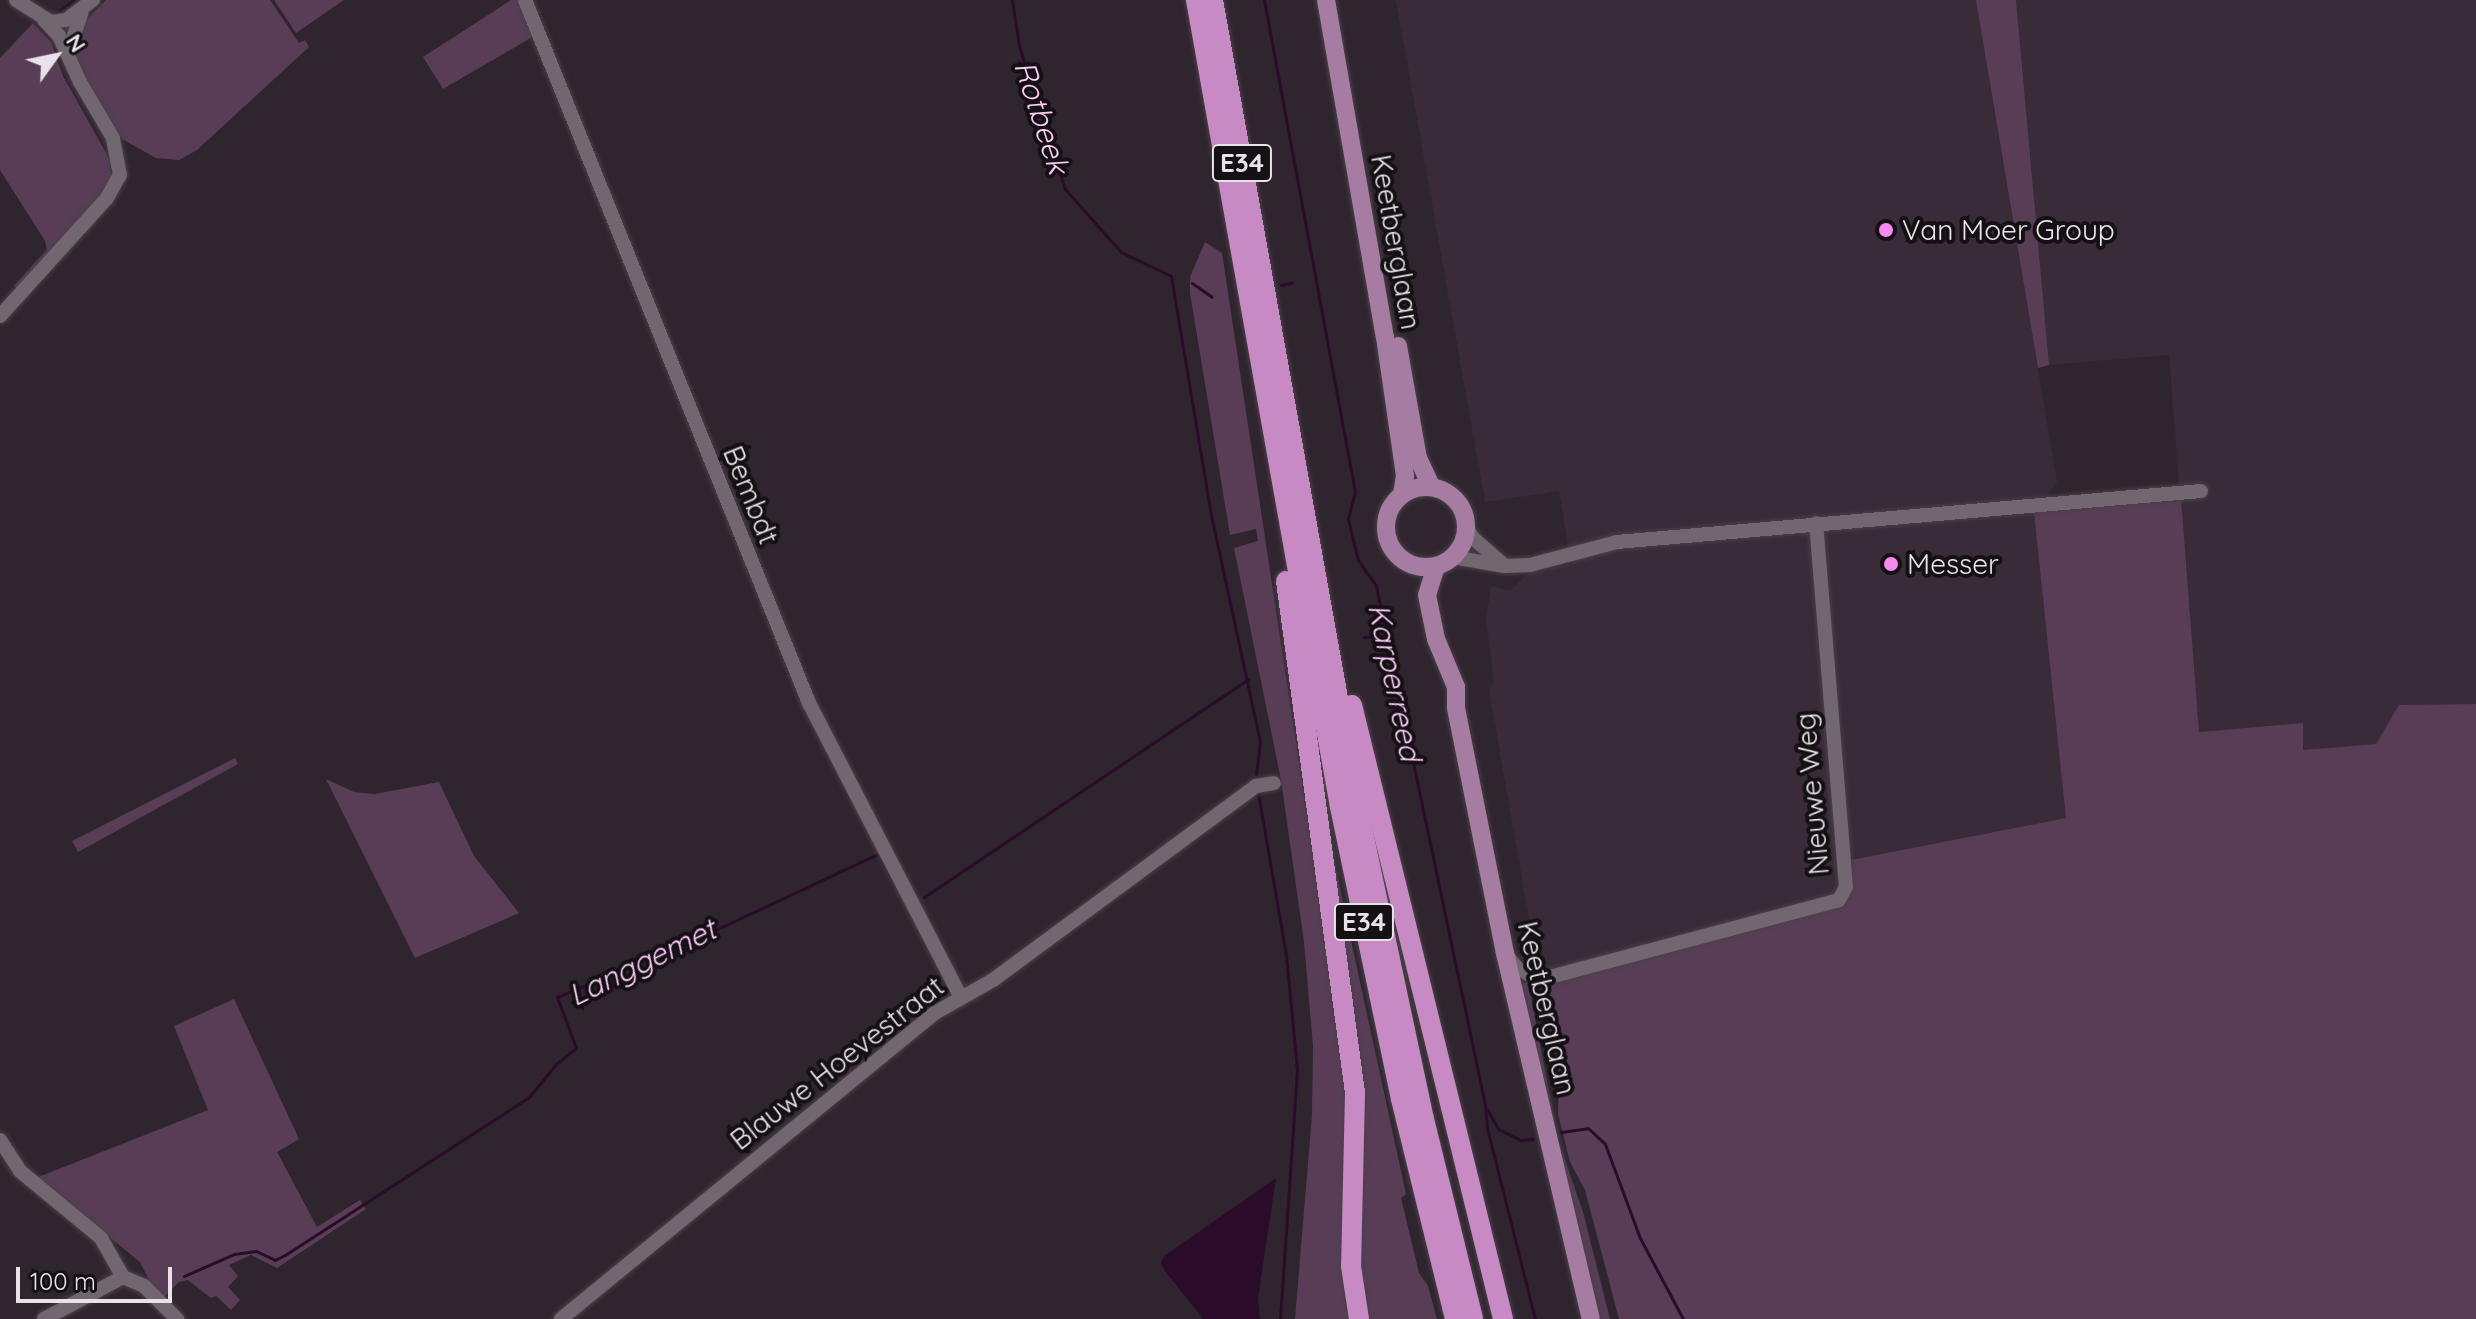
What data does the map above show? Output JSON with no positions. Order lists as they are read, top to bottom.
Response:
{
  "streets": {
    "highway": ["E34"],
    "main road": ["Keetberglaan"],
    "street": ["Bembdt", "Nieuwe Weg", "Blauwe Hoevestraat"]
  },
  "crossings": [
    ["Keetberglaan", "Nieuwe Weg"],
    ["Bembdt", "Blauwe Hoevestraat"]
  ],
  "water": ["Rotbeek", "Karperreed", "Langgemet"],
  "places": ["Van Moer Group", "Messer"],
  "scale_bar": "100 m",
  "north": "top right"
}
